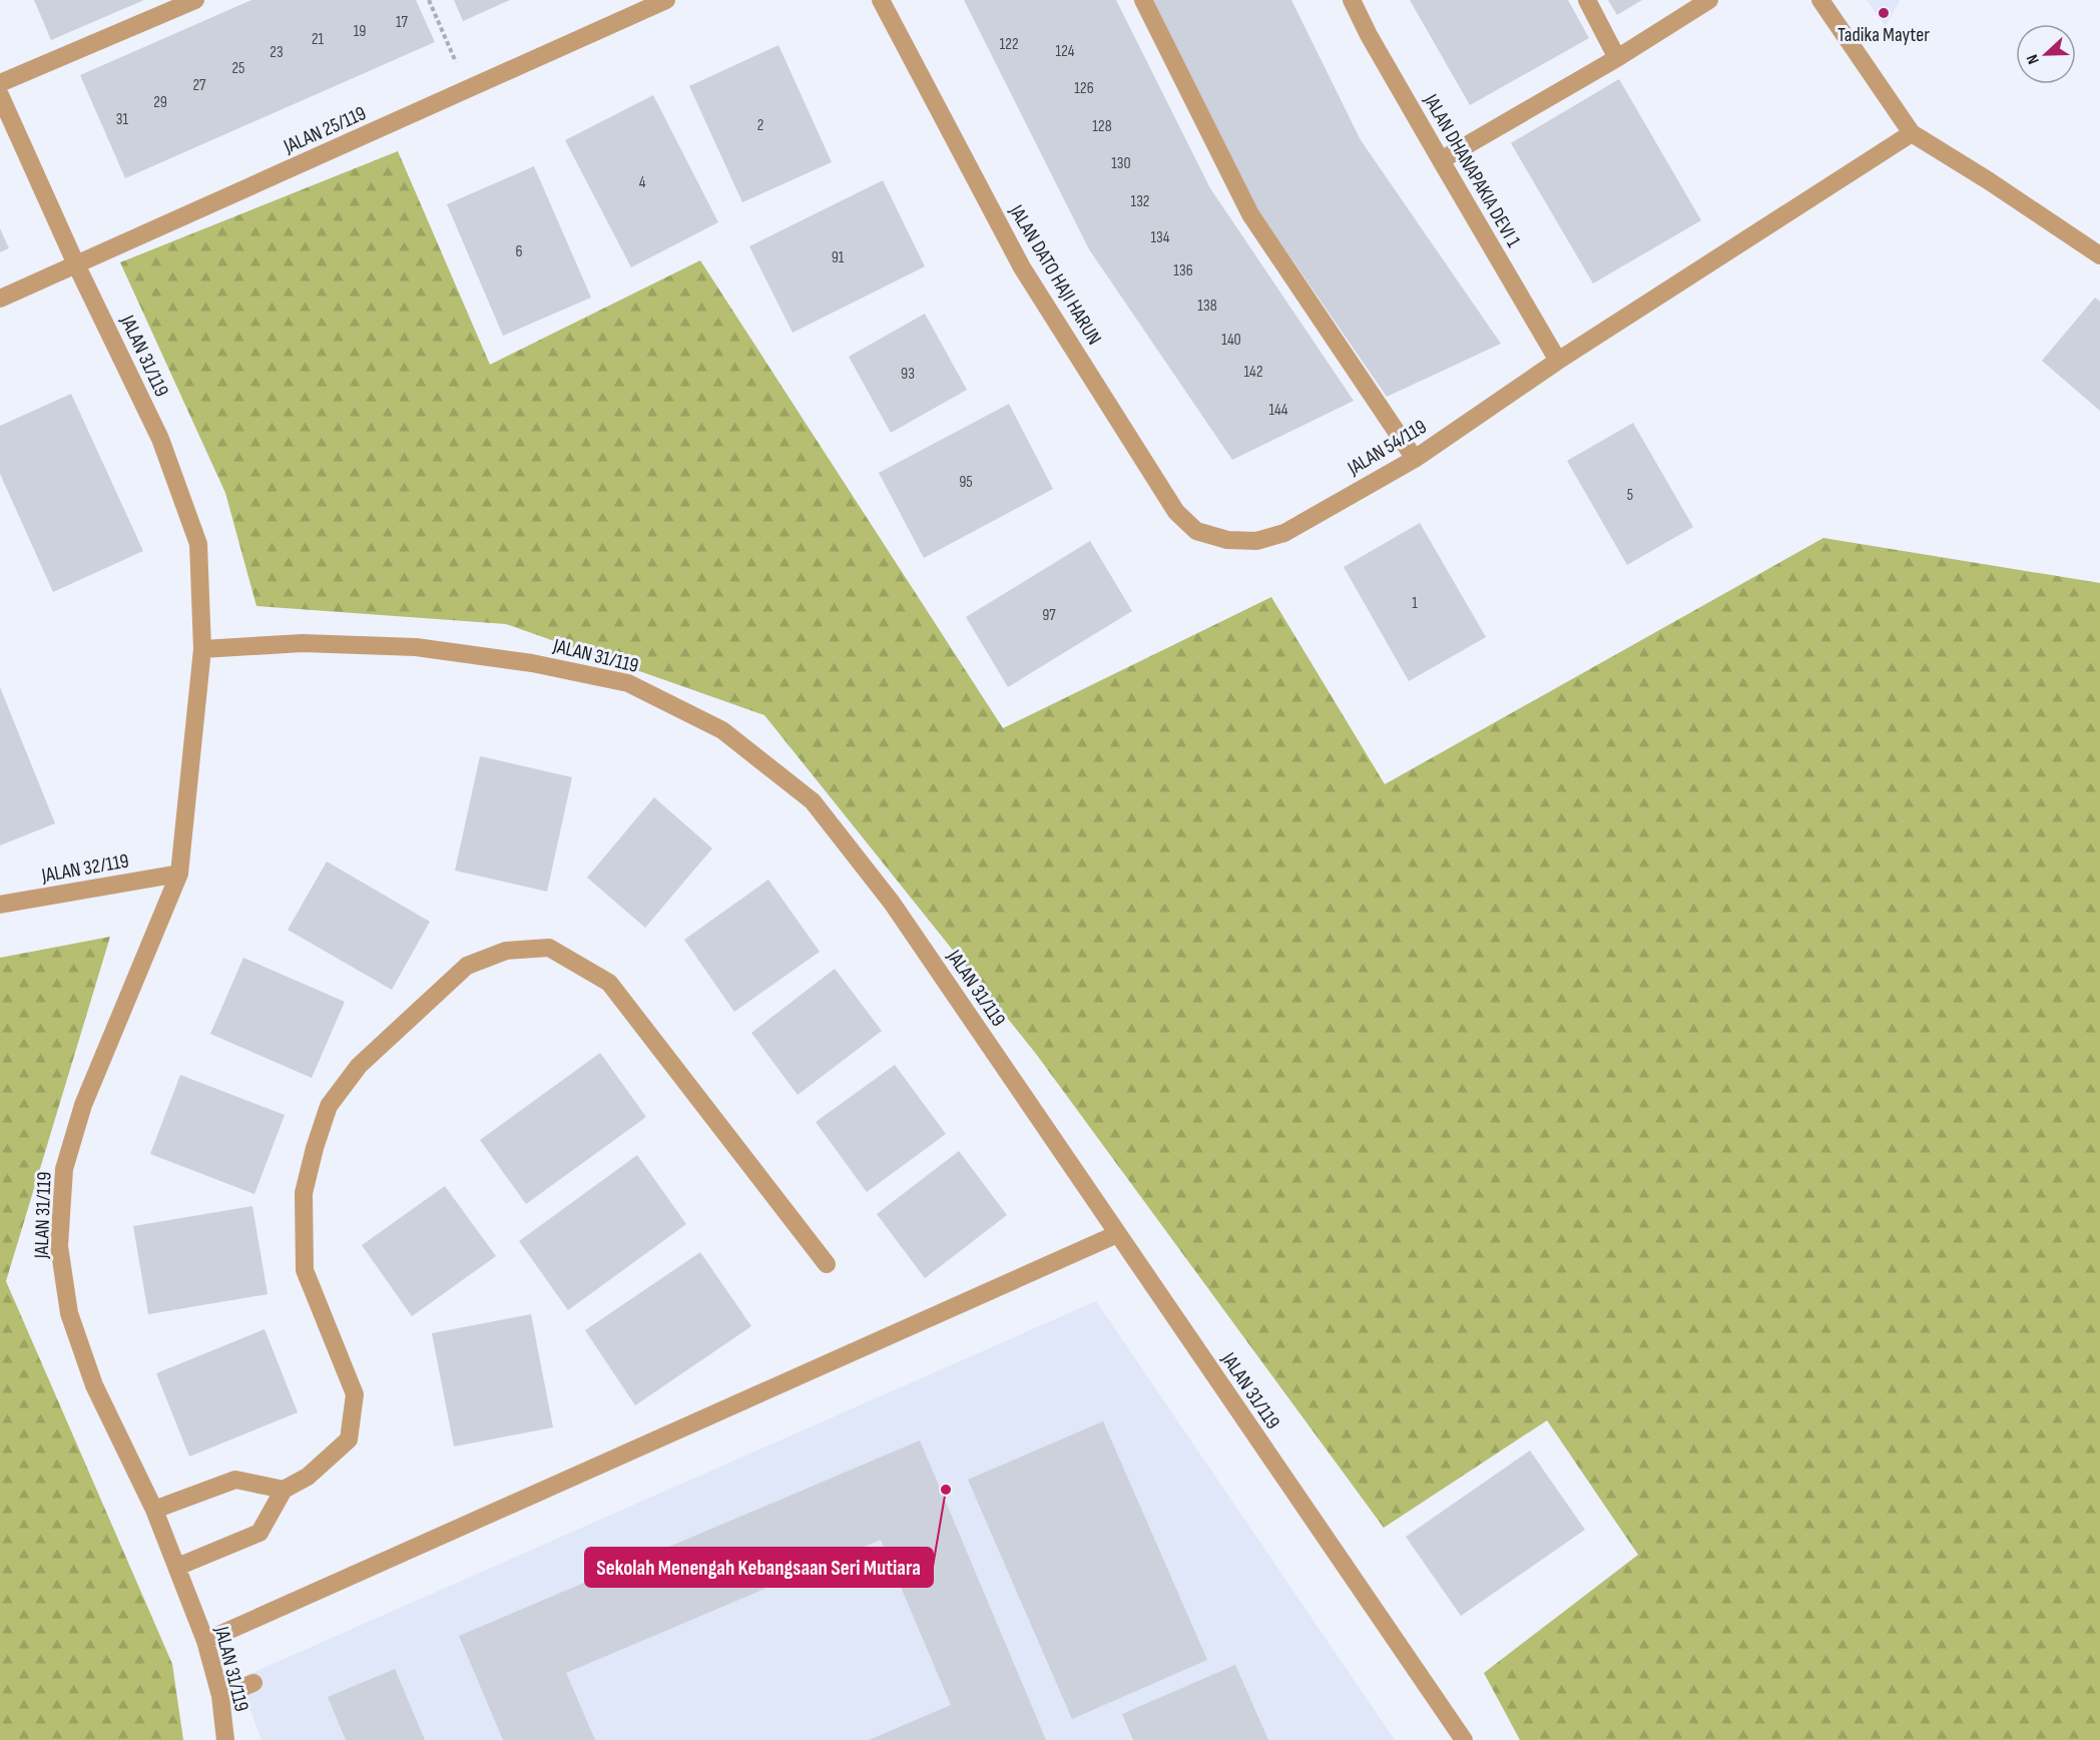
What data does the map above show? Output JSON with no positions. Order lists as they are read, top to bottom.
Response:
{
  "streets": {
    "street": [
      "JALAN 25/119",
      "JALAN DHANAPAKIA DEVI 1",
      "JALAN DATO HAJI HARUN",
      "JALAN 31/119",
      "JALAN 54/119",
      "JALAN 32/119"
    ]
  },
  "crossings": [
    ["JALAN 25/119", "JALAN 31/119"],
    ["JALAN DHANAPAKIA DEVI 1", "JALAN 54/119"],
    ["JALAN DATO HAJI HARUN", "JALAN 54/119"],
    ["JALAN 31/119", "JALAN 32/119"]
  ],
  "places": ["Tadika Mayter", "Sekolah Menengah Kebangsaan Seri Mutiara"],
  "house_numbers": [
    "17",
    "19",
    "21",
    "122",
    "124",
    "23",
    "25",
    "27",
    "126",
    "29",
    "31",
    "2",
    "128",
    "130",
    "4",
    "132",
    "134",
    "6",
    "91",
    "136",
    "138",
    "140",
    "142",
    "93",
    "144",
    "95",
    "5",
    "1",
    "97"
  ],
  "north": "left"
}
